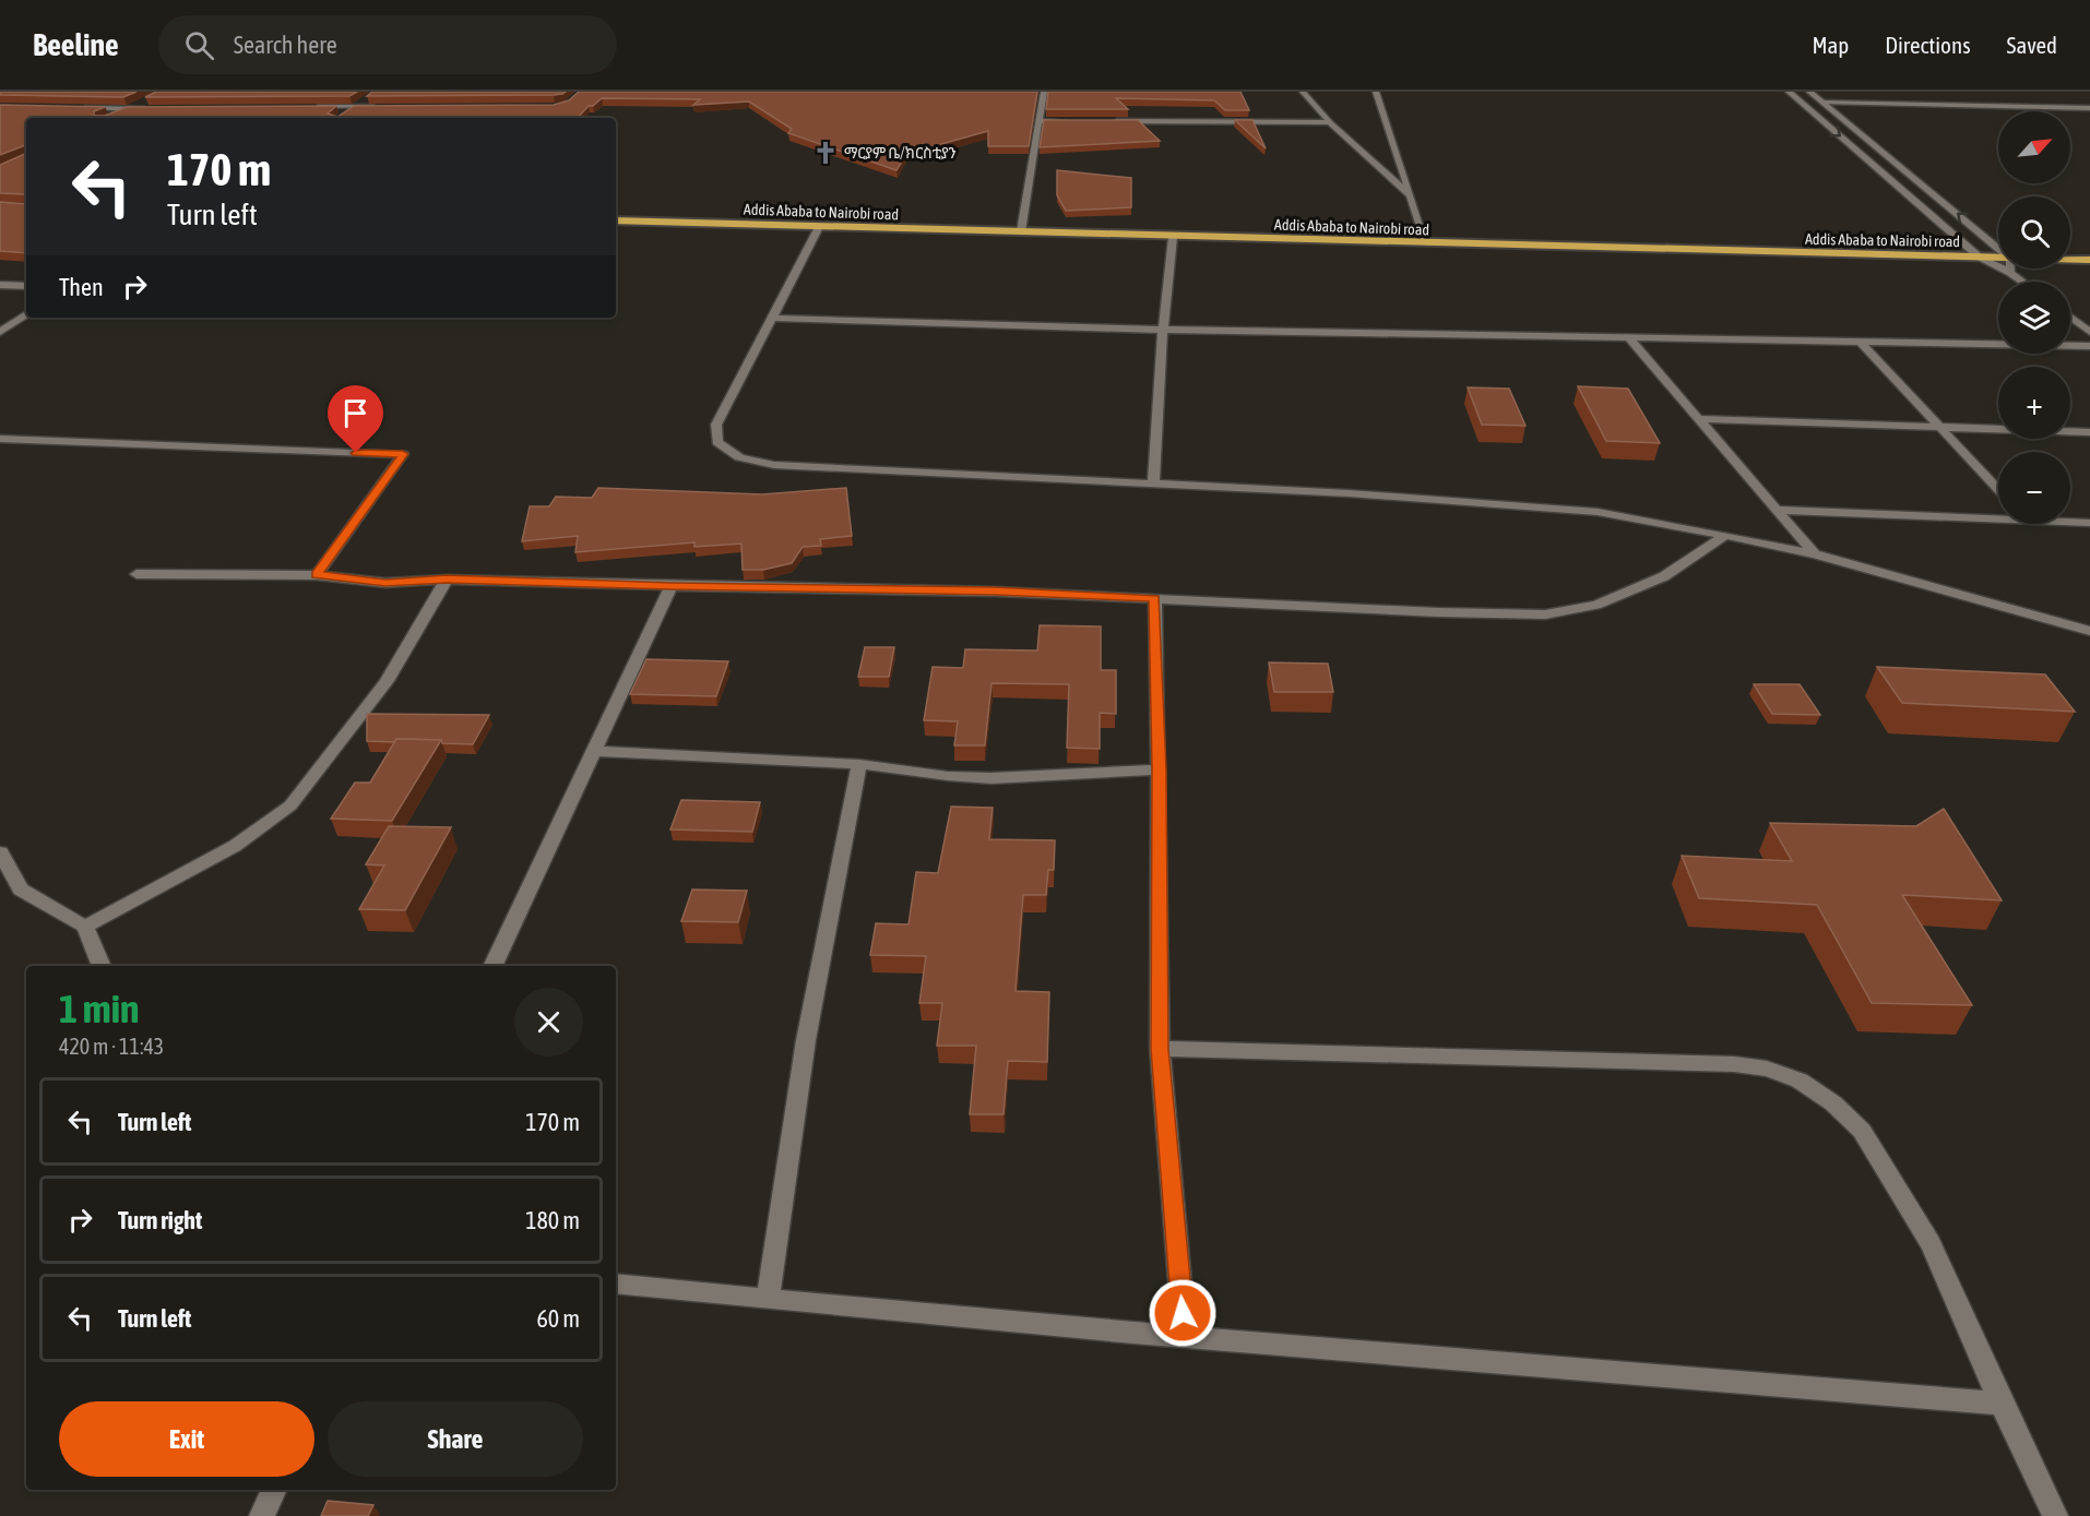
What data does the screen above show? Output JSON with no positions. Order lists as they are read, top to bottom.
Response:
{
  "streets": {
    "highway": ["Addis Ababa to Nairobi road"]
  },
  "places": {
    "church": ["ማርያም ቤ/ክርስቲያን"]
  },
  "north": "top right",
  "page": {
    "header": "Beeline",
    "search": "Search here",
    "nav": ["Map", "Directions", "Saved"],
    "map_buttons": ["+", "−"],
    "turn": ["170 m", "Turn left"],
    "then": "Then",
    "heading": ["1 min", "420 m · 11:43"],
    "list": [
      {
        "name": "Turn left",
        "value": "170 m"
      },
      {
        "name": "Turn right",
        "value": "180 m"
      },
      {
        "name": "Turn left",
        "value": "60 m"
      }
    ],
    "buttons": ["Exit", "Share"]
  }
}
